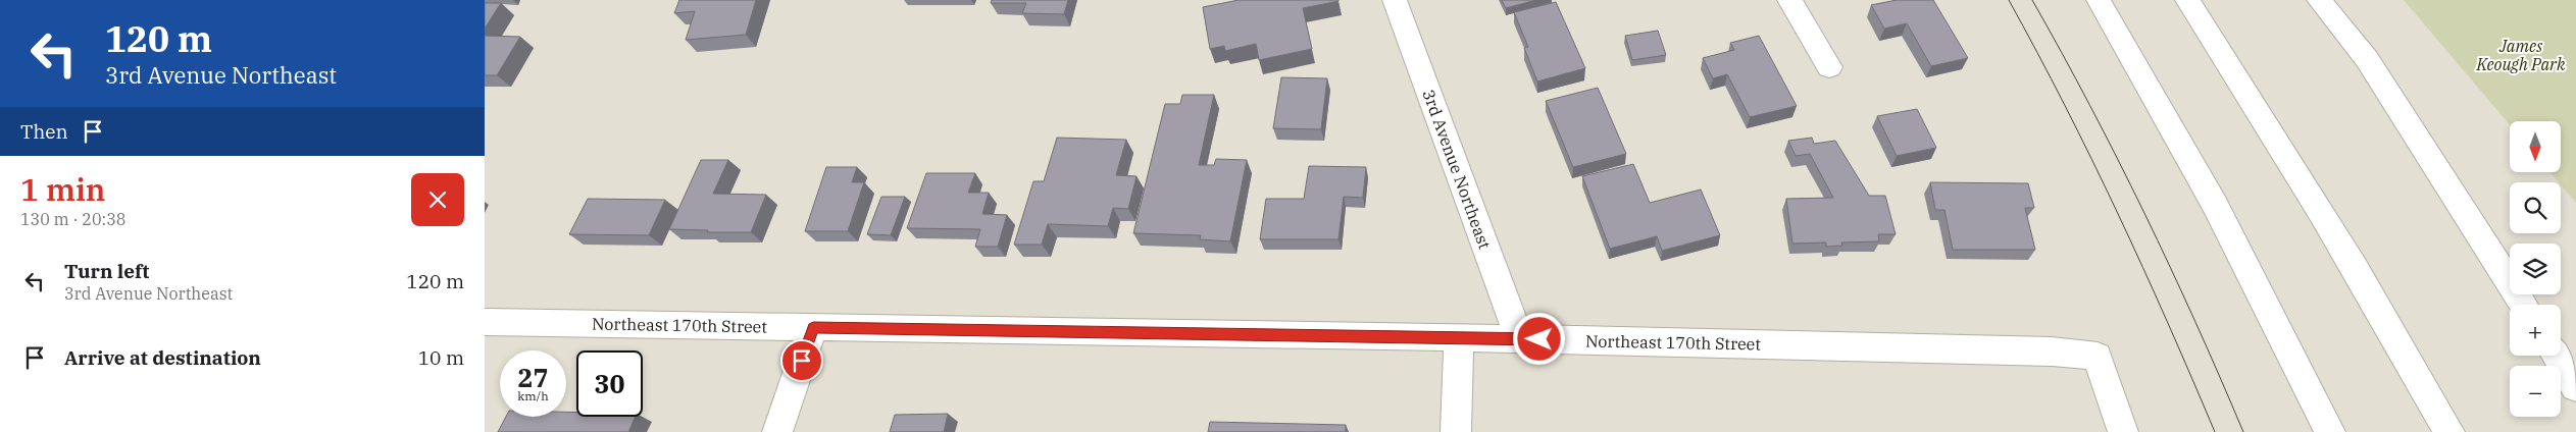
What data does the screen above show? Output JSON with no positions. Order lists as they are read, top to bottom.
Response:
{
  "streets": {
    "main road": ["3rd Avenue Northeast", "Northeast 170th Street"]
  },
  "crossings": [
    ["3rd Avenue Northeast", "Northeast 170th Street"]
  ],
  "parks": ["James Keough Park"],
  "north": "bottom",
  "page": {
    "turn": ["120 m", "3rd Avenue Northeast"],
    "then": "Then",
    "map_buttons": ["+", "−"],
    "heading": ["1 min", "130 m · 20:38"],
    "list": [
      {
        "name": "Turn left",
        "note": "3rd Avenue Northeast",
        "value": "120 m"
      },
      {
        "name": "Arrive at destination",
        "value": "10 m"
      }
    ],
    "speed": "27 km/h",
    "limit": "30"
  }
}
